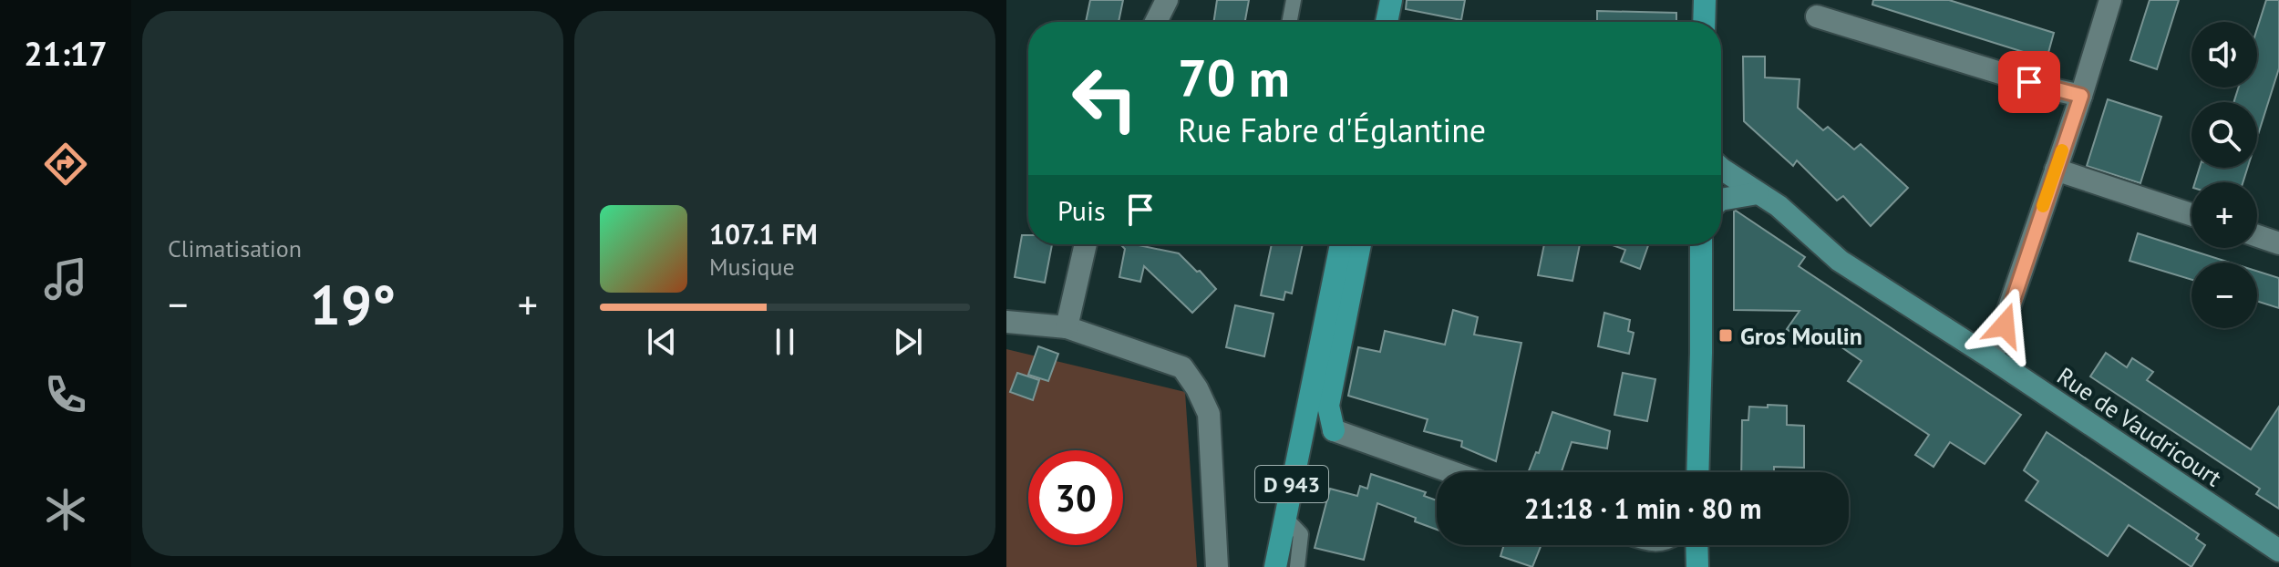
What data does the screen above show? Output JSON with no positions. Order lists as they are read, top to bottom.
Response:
{
  "streets": {
    "main road": ["D 943"],
    "street": ["Rue de Vaudricourt"]
  },
  "places": {
    "transit": ["Gros Moulin"]
  },
  "page": {
    "tabs": "21:17",
    "tile": "Climatisation",
    "map_buttons": ["+", "−"],
    "turn": ["70 m", "Rue Fabre d'Églantine"],
    "then": "Puis",
    "song": ["107.1 FM", "Musique"],
    "heat": ["−", "19°", "+"],
    "limit": "30",
    "trip": "21:18 · 1 min · 80 m"
  }
}
